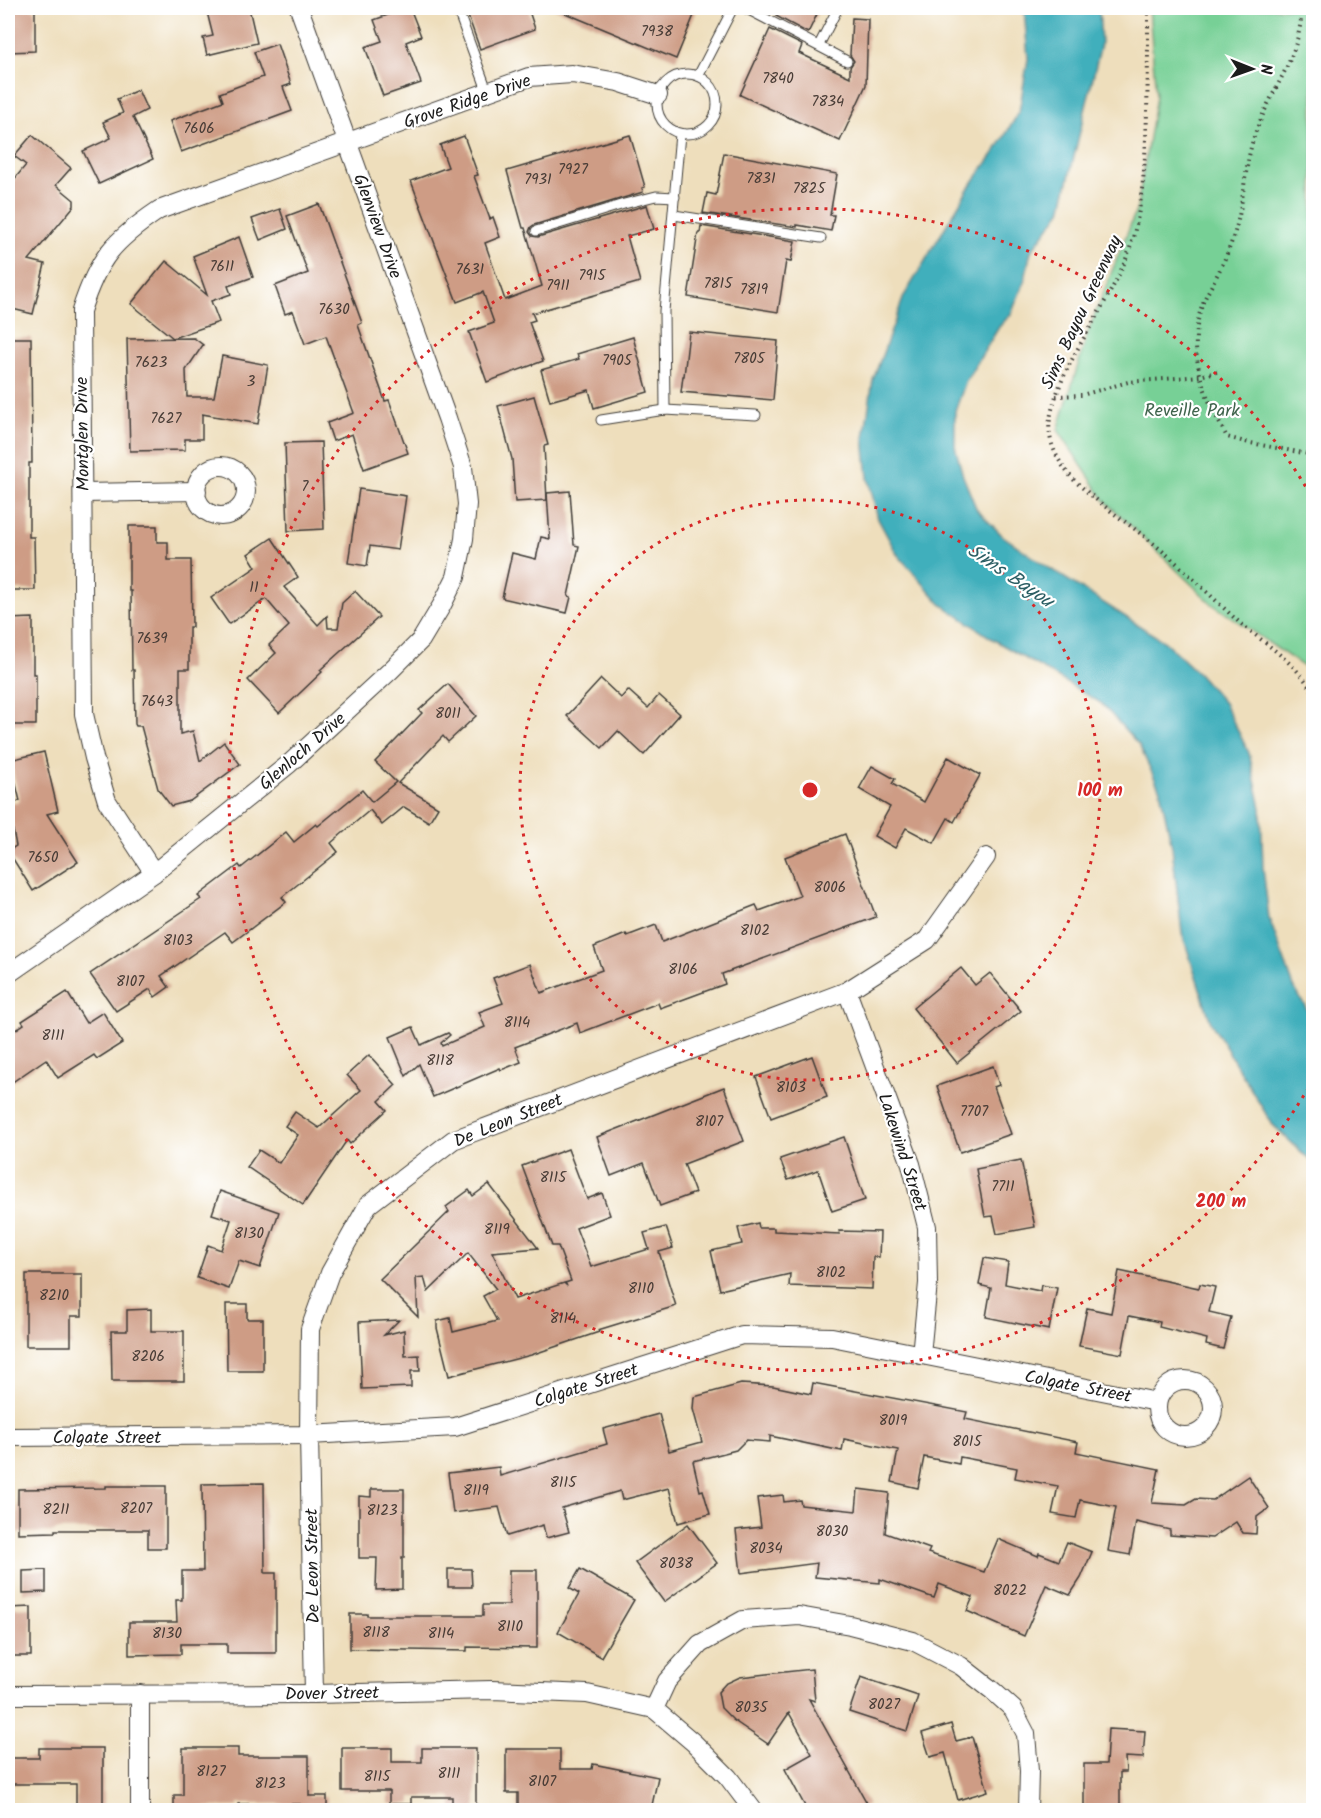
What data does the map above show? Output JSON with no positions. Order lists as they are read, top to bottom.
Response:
{
  "streets": {
    "street": [
      "Grove Ridge Drive",
      "Glenview Drive",
      "Montglen Drive",
      "Glenloch Drive",
      "De Leon Street",
      "Lakewind Street",
      "Colgate Street",
      "Dover Street"
    ],
    "path": ["Sims Bayou Greenway"]
  },
  "crossings": [
    ["Grove Ridge Drive", "Glenview Drive"],
    ["Grove Ridge Drive", "Montglen Drive"],
    ["Glenview Drive", "Montglen Drive"],
    ["Glenview Drive", "Glenloch Drive"],
    ["Montglen Drive", "Glenloch Drive"],
    ["De Leon Street", "Lakewind Street"],
    ["De Leon Street", "Colgate Street"],
    ["De Leon Street", "Dover Street"],
    ["Lakewind Street", "Colgate Street"]
  ],
  "water": ["Sims Bayou"],
  "parks": ["Reveille Park"],
  "house_numbers": [
    "7938",
    "7840",
    "7834",
    "7606",
    "7927",
    "7831",
    "7931",
    "7825",
    "7611",
    "7631",
    "7915",
    "7815",
    "7911",
    "7819",
    "7630",
    "7805",
    "7905",
    "7623",
    "3",
    "7627",
    "7",
    "11",
    "7639",
    "7643",
    "8011",
    "7650",
    "8006",
    "8102",
    "8103",
    "8106",
    "8107",
    "8114",
    "8111",
    "8118",
    "8103",
    "7707",
    "8107",
    "8115",
    "7711",
    "8119",
    "8130",
    "8102",
    "8110",
    "8210",
    "8114",
    "8206",
    "8019",
    "8015",
    "8115",
    "8119",
    "8207",
    "8211",
    "8123",
    "8030",
    "8034",
    "8038",
    "8022",
    "8110",
    "8118",
    "8130",
    "8114",
    "8027",
    "8035",
    "8127",
    "8111",
    "8115",
    "8107",
    "8123"
  ],
  "north": "right",
  "rings": ["100 m", "200 m"]
}
